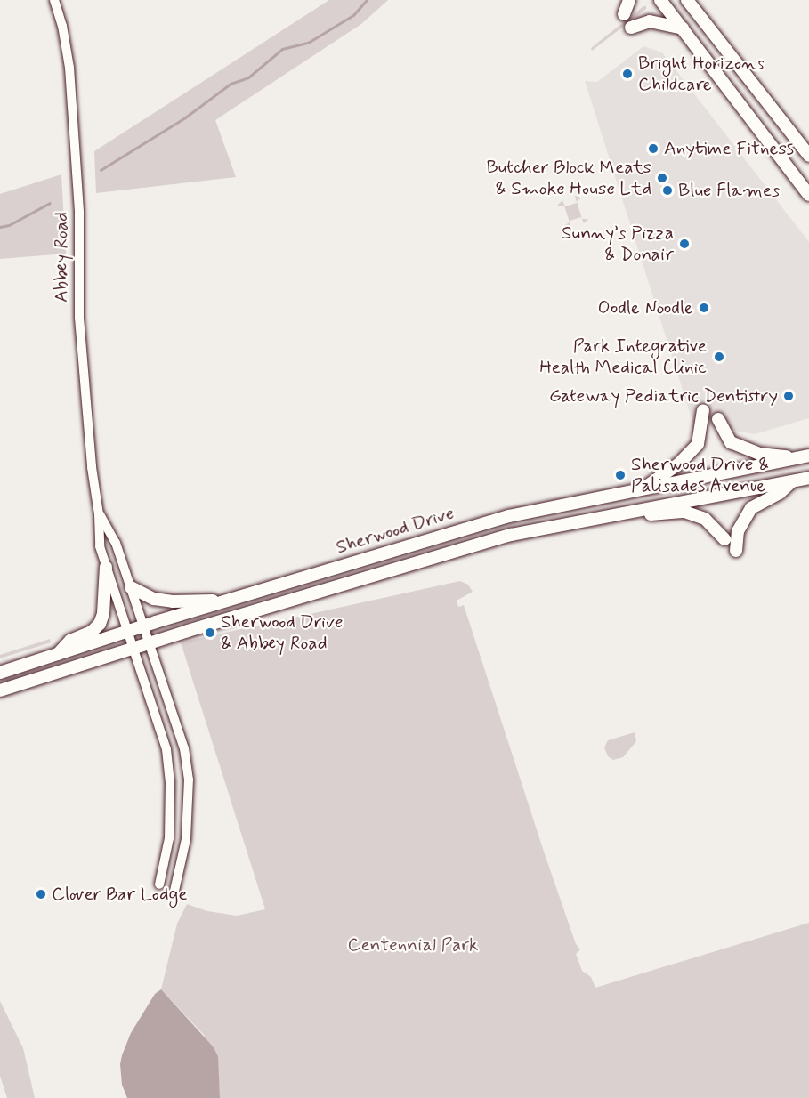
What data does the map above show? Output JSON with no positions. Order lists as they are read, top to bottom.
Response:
{
  "streets": {
    "main road": ["Sherwood Drive"],
    "street": ["Abbey Road"]
  },
  "crossings": [
    ["Abbey Road", "Sherwood Drive"]
  ],
  "parks": ["Centennial Park"],
  "places": [
    "Bright Horizons Childcare",
    "Anytime Fitness",
    "Butcher Block Meats & Smoke House Ltd",
    "Blue Flames",
    "Sunny’s Pizza & Donair",
    "Oodle Noodle",
    "Park Integrative Health Medical Clinic",
    "Gateway Pediatric Dentistry",
    "Sherwood Drive & Palisades Avenue",
    "Sherwood Drive & Abbey Road",
    "Clover Bar Lodge"
  ]
}
